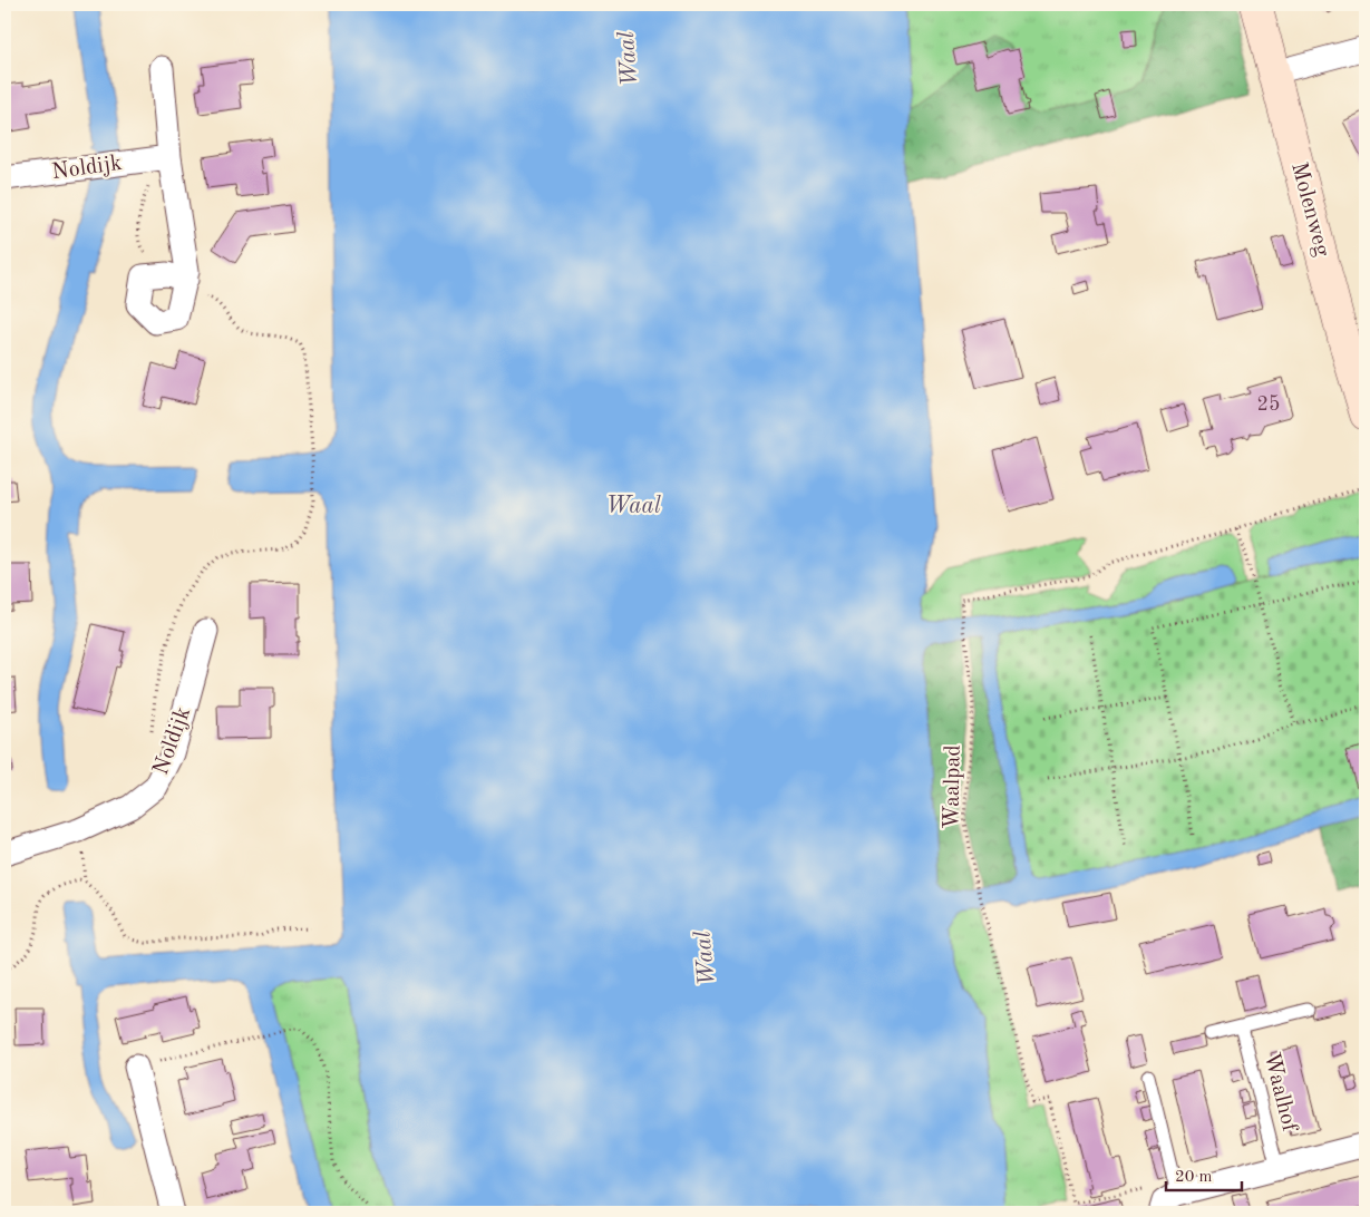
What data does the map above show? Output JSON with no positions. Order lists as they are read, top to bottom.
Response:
{
  "streets": {
    "main road": ["Molenweg"],
    "street": ["Noldijk"],
    "lane": ["Waalhof"],
    "path": ["Waalpad"]
  },
  "water": ["Waal"],
  "house_numbers": ["25"],
  "scale_bar": "20 m"
}
